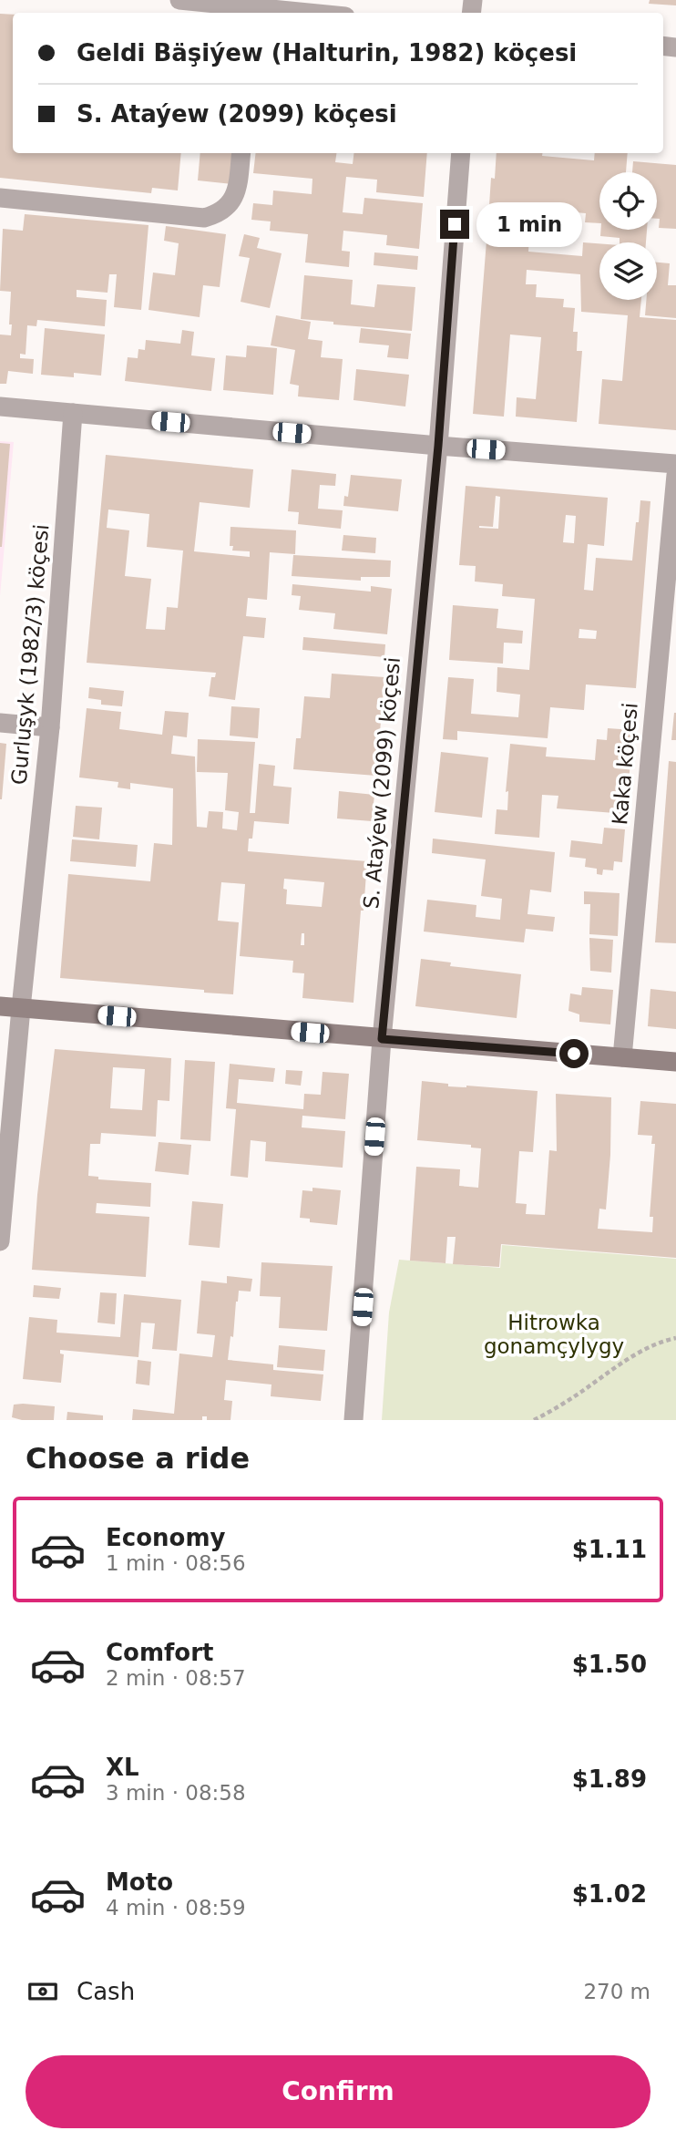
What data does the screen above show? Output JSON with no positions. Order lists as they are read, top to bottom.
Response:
{
  "streets": {
    "street": ["Gurluşyk (1982/3) köçesi", "Kaka köçesi", "S. Ataýew (2099) köçesi"]
  },
  "parks": ["Hitrowka gonamçylygy"],
  "page": {
    "banner": ["Geldi Bäşiýew (Halturin, 1982) köçesi", "S. Ataýew (2099) köçesi"],
    "bubble": "1 min",
    "heading": "Choose a ride",
    "list": [
      {
        "name": "Economy",
        "note": "1 min · 08:56",
        "value": "$1.11"
      },
      {
        "name": "Comfort",
        "note": "2 min · 08:57",
        "value": "$1.50"
      },
      {
        "name": "XL",
        "note": "3 min · 08:58",
        "value": "$1.89"
      },
      {
        "name": "Moto",
        "note": "4 min · 08:59",
        "value": "$1.02"
      }
    ],
    "pay": ["Cash", "270 m"],
    "buttons": "Confirm"
  }
}
